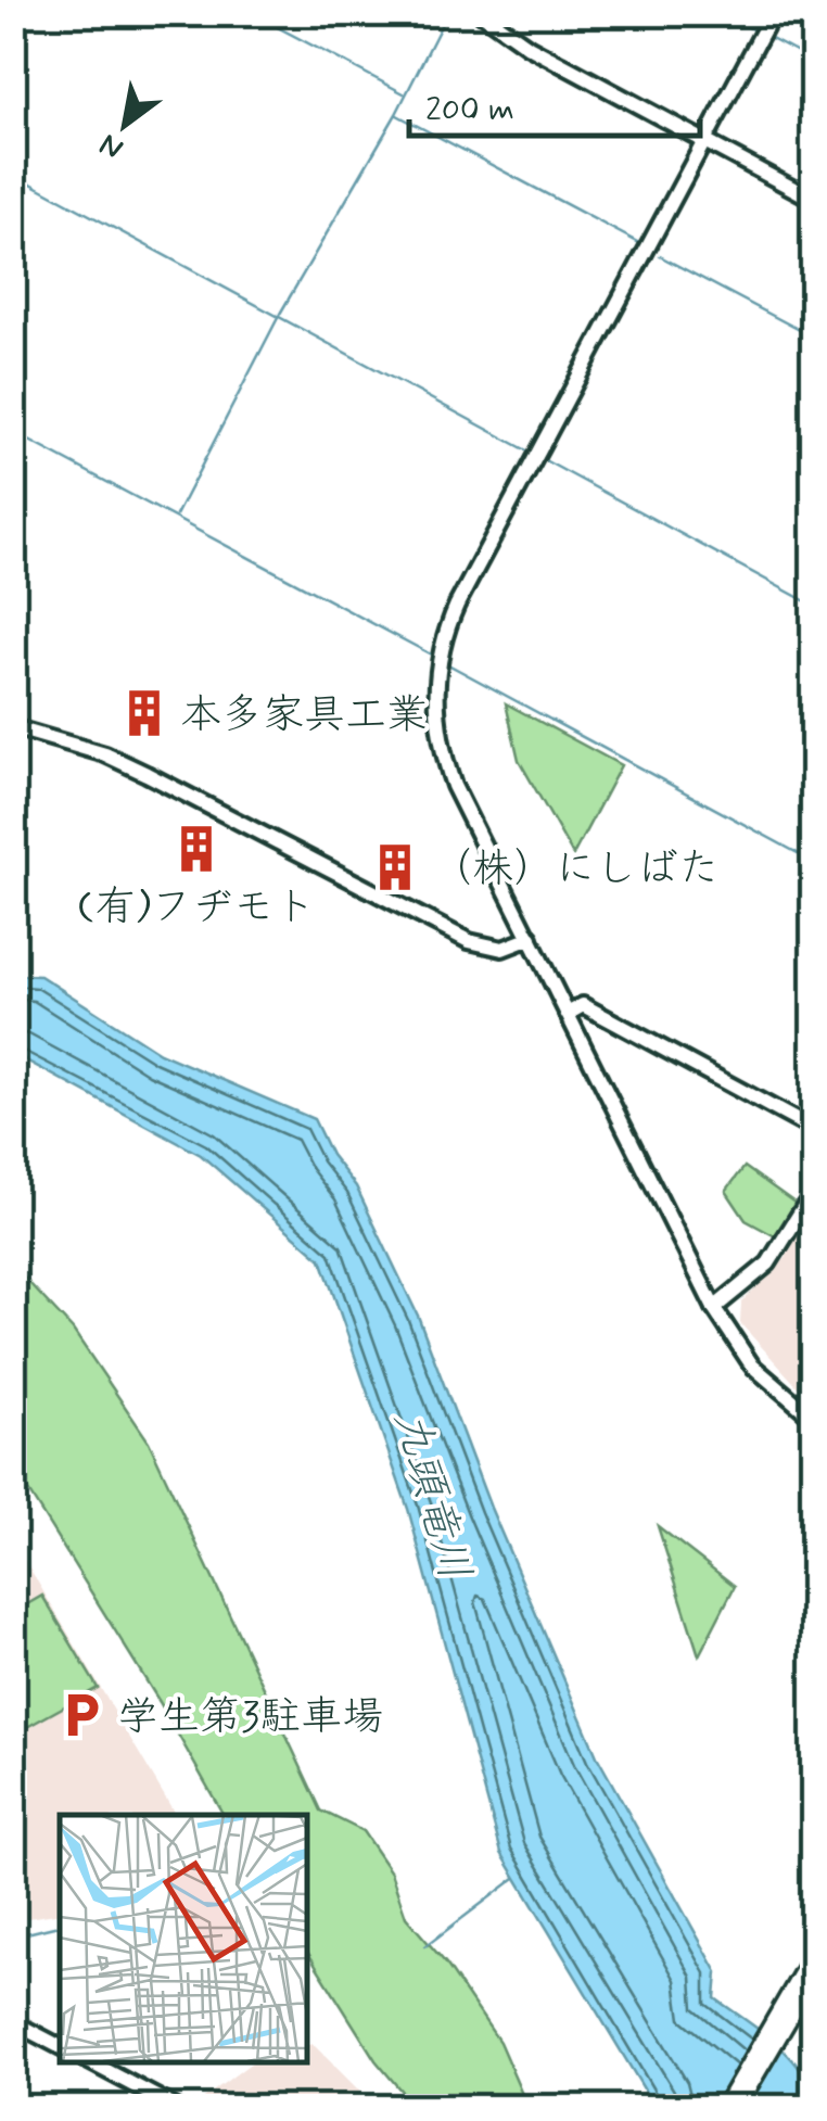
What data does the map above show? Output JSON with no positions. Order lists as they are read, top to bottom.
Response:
{
  "water": ["九頭竜川"],
  "places": {
    "building": ["本多家具工業", "(有)フヂモト", "（株）にしばた"],
    "parking": ["学生第3駐車場"]
  },
  "scale_bar": "200 m",
  "north": "bottom left"
}
